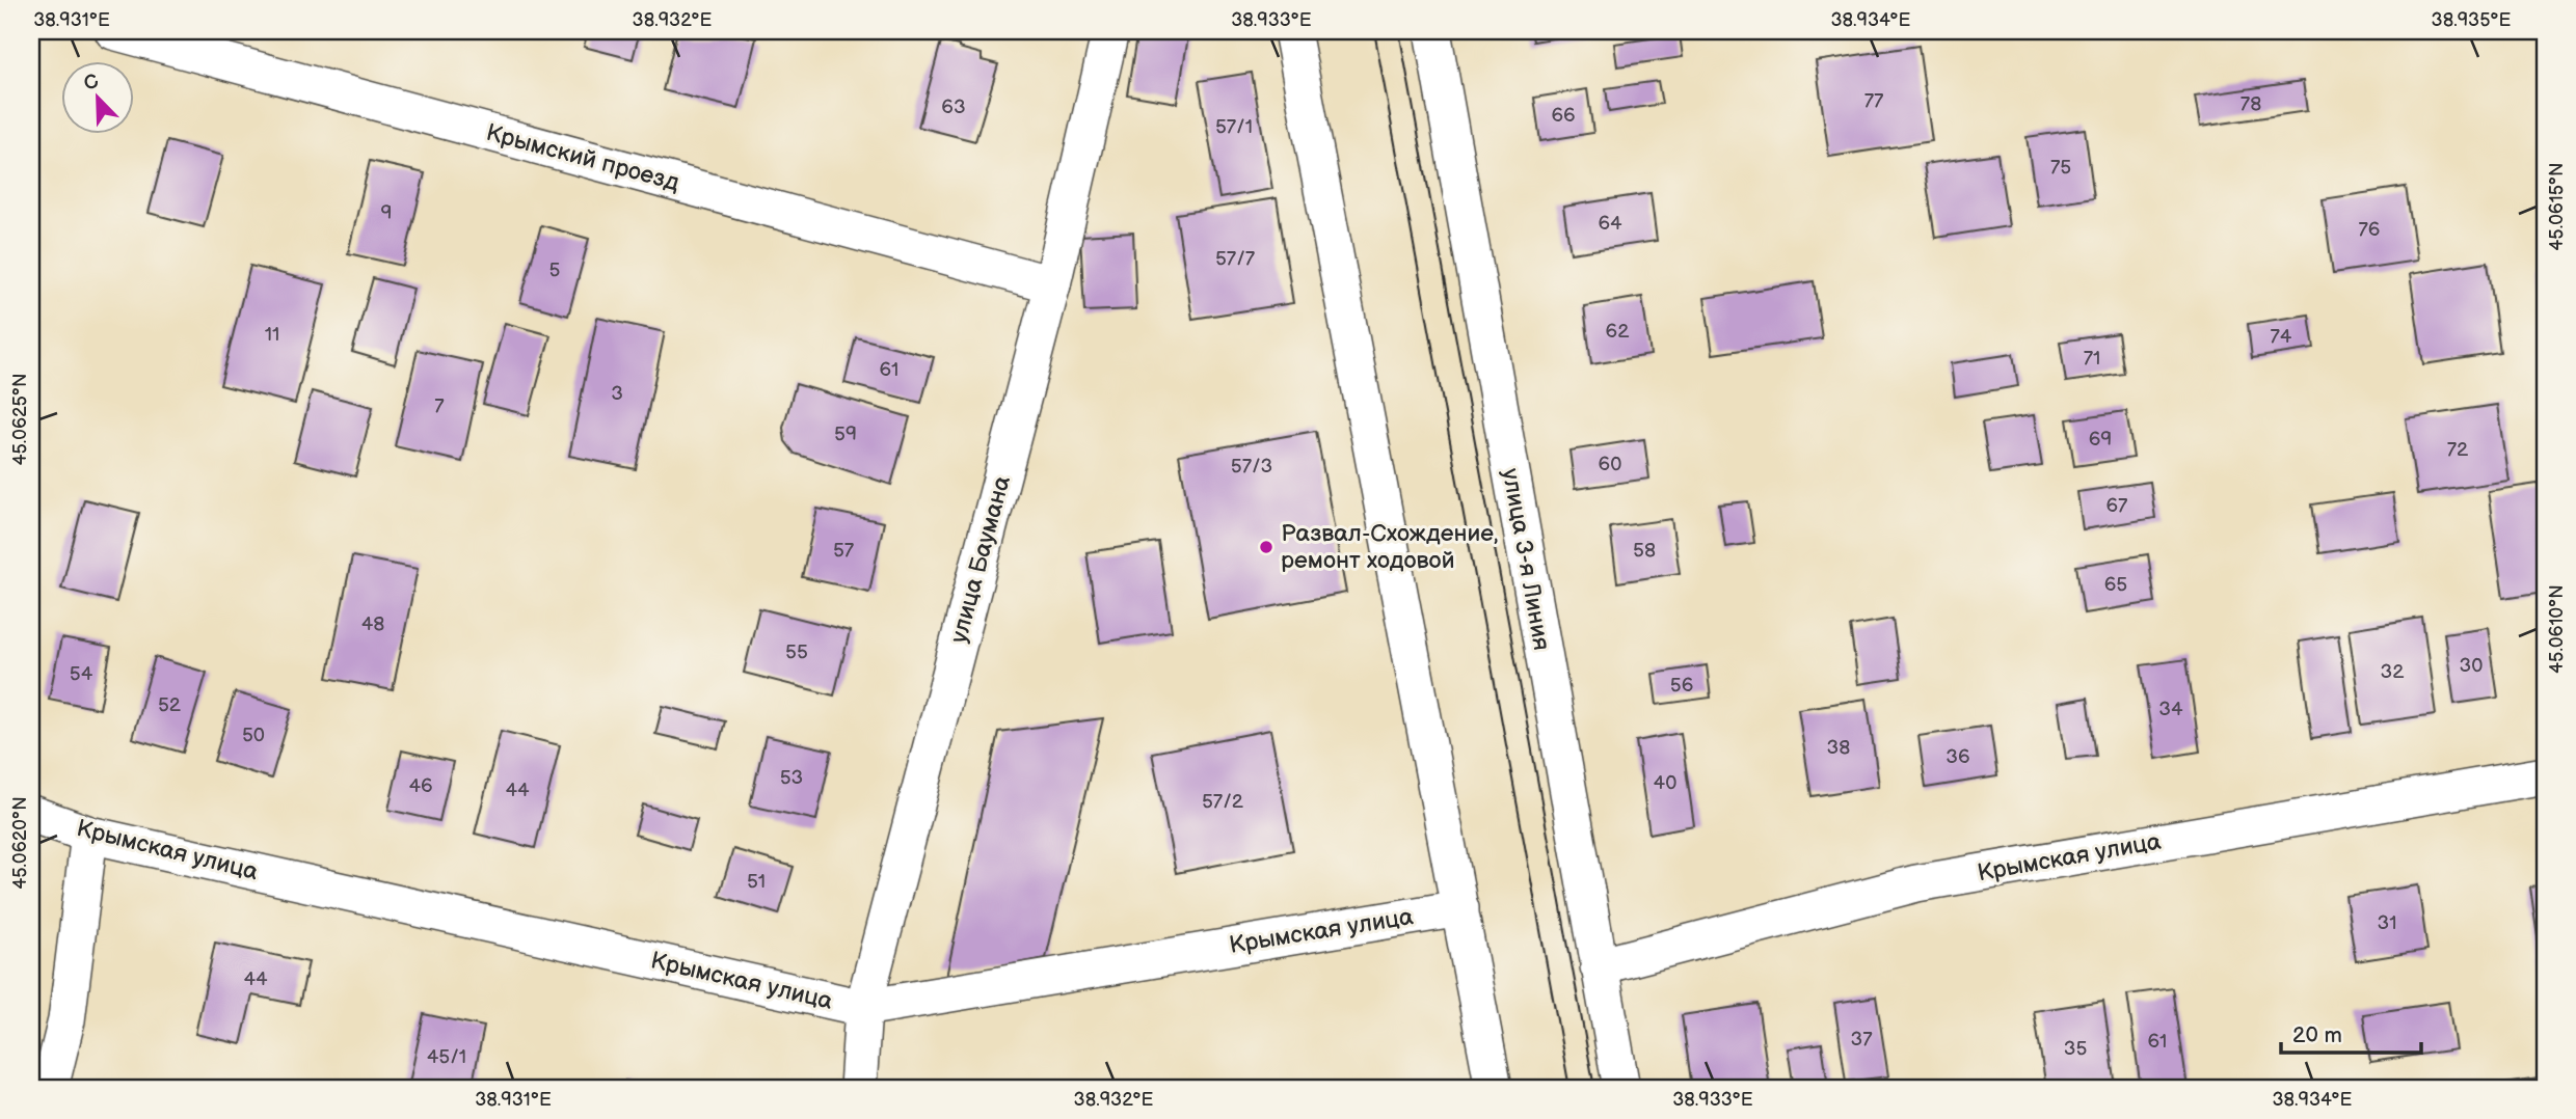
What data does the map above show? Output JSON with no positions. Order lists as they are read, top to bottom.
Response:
{
  "streets": {
    "street": [
      "Крымский проезд",
      "улица Баумана",
      "улица 3-я Линия",
      "Крымская улица"
    ]
  },
  "crossings": [
    ["Крымский проезд", "улица Баумана"],
    ["улица Баумана", "Крымская улица"],
    ["улица 3-я Линия", "Крымская улица"]
  ],
  "places": ["Развал-Схождение, ремонт ходовой"],
  "house_numbers": [
    "77",
    "78",
    "63",
    "66",
    "57/1",
    "75",
    "9",
    "64",
    "76",
    "57/7",
    "5",
    "62",
    "11",
    "74",
    "71",
    "61",
    "3",
    "7",
    "59",
    "69",
    "72",
    "60",
    "57/3",
    "67",
    "57",
    "58",
    "65",
    "48",
    "55",
    "30",
    "32",
    "54",
    "56",
    "52",
    "34",
    "50",
    "38",
    "36",
    "53",
    "40",
    "46",
    "44",
    "57/2",
    "51",
    "31",
    "44",
    "37",
    "61",
    "35",
    "45/1"
  ],
  "scale_bar": "20 m",
  "north": "top left",
  "coordinates": [
    "38.931°E",
    "38.932°E",
    "38.933°E",
    "38.934°E",
    "38.935°E",
    "45.0615°N",
    "45.0625°N",
    "45.0610°N",
    "45.0620°N"
  ]
}
